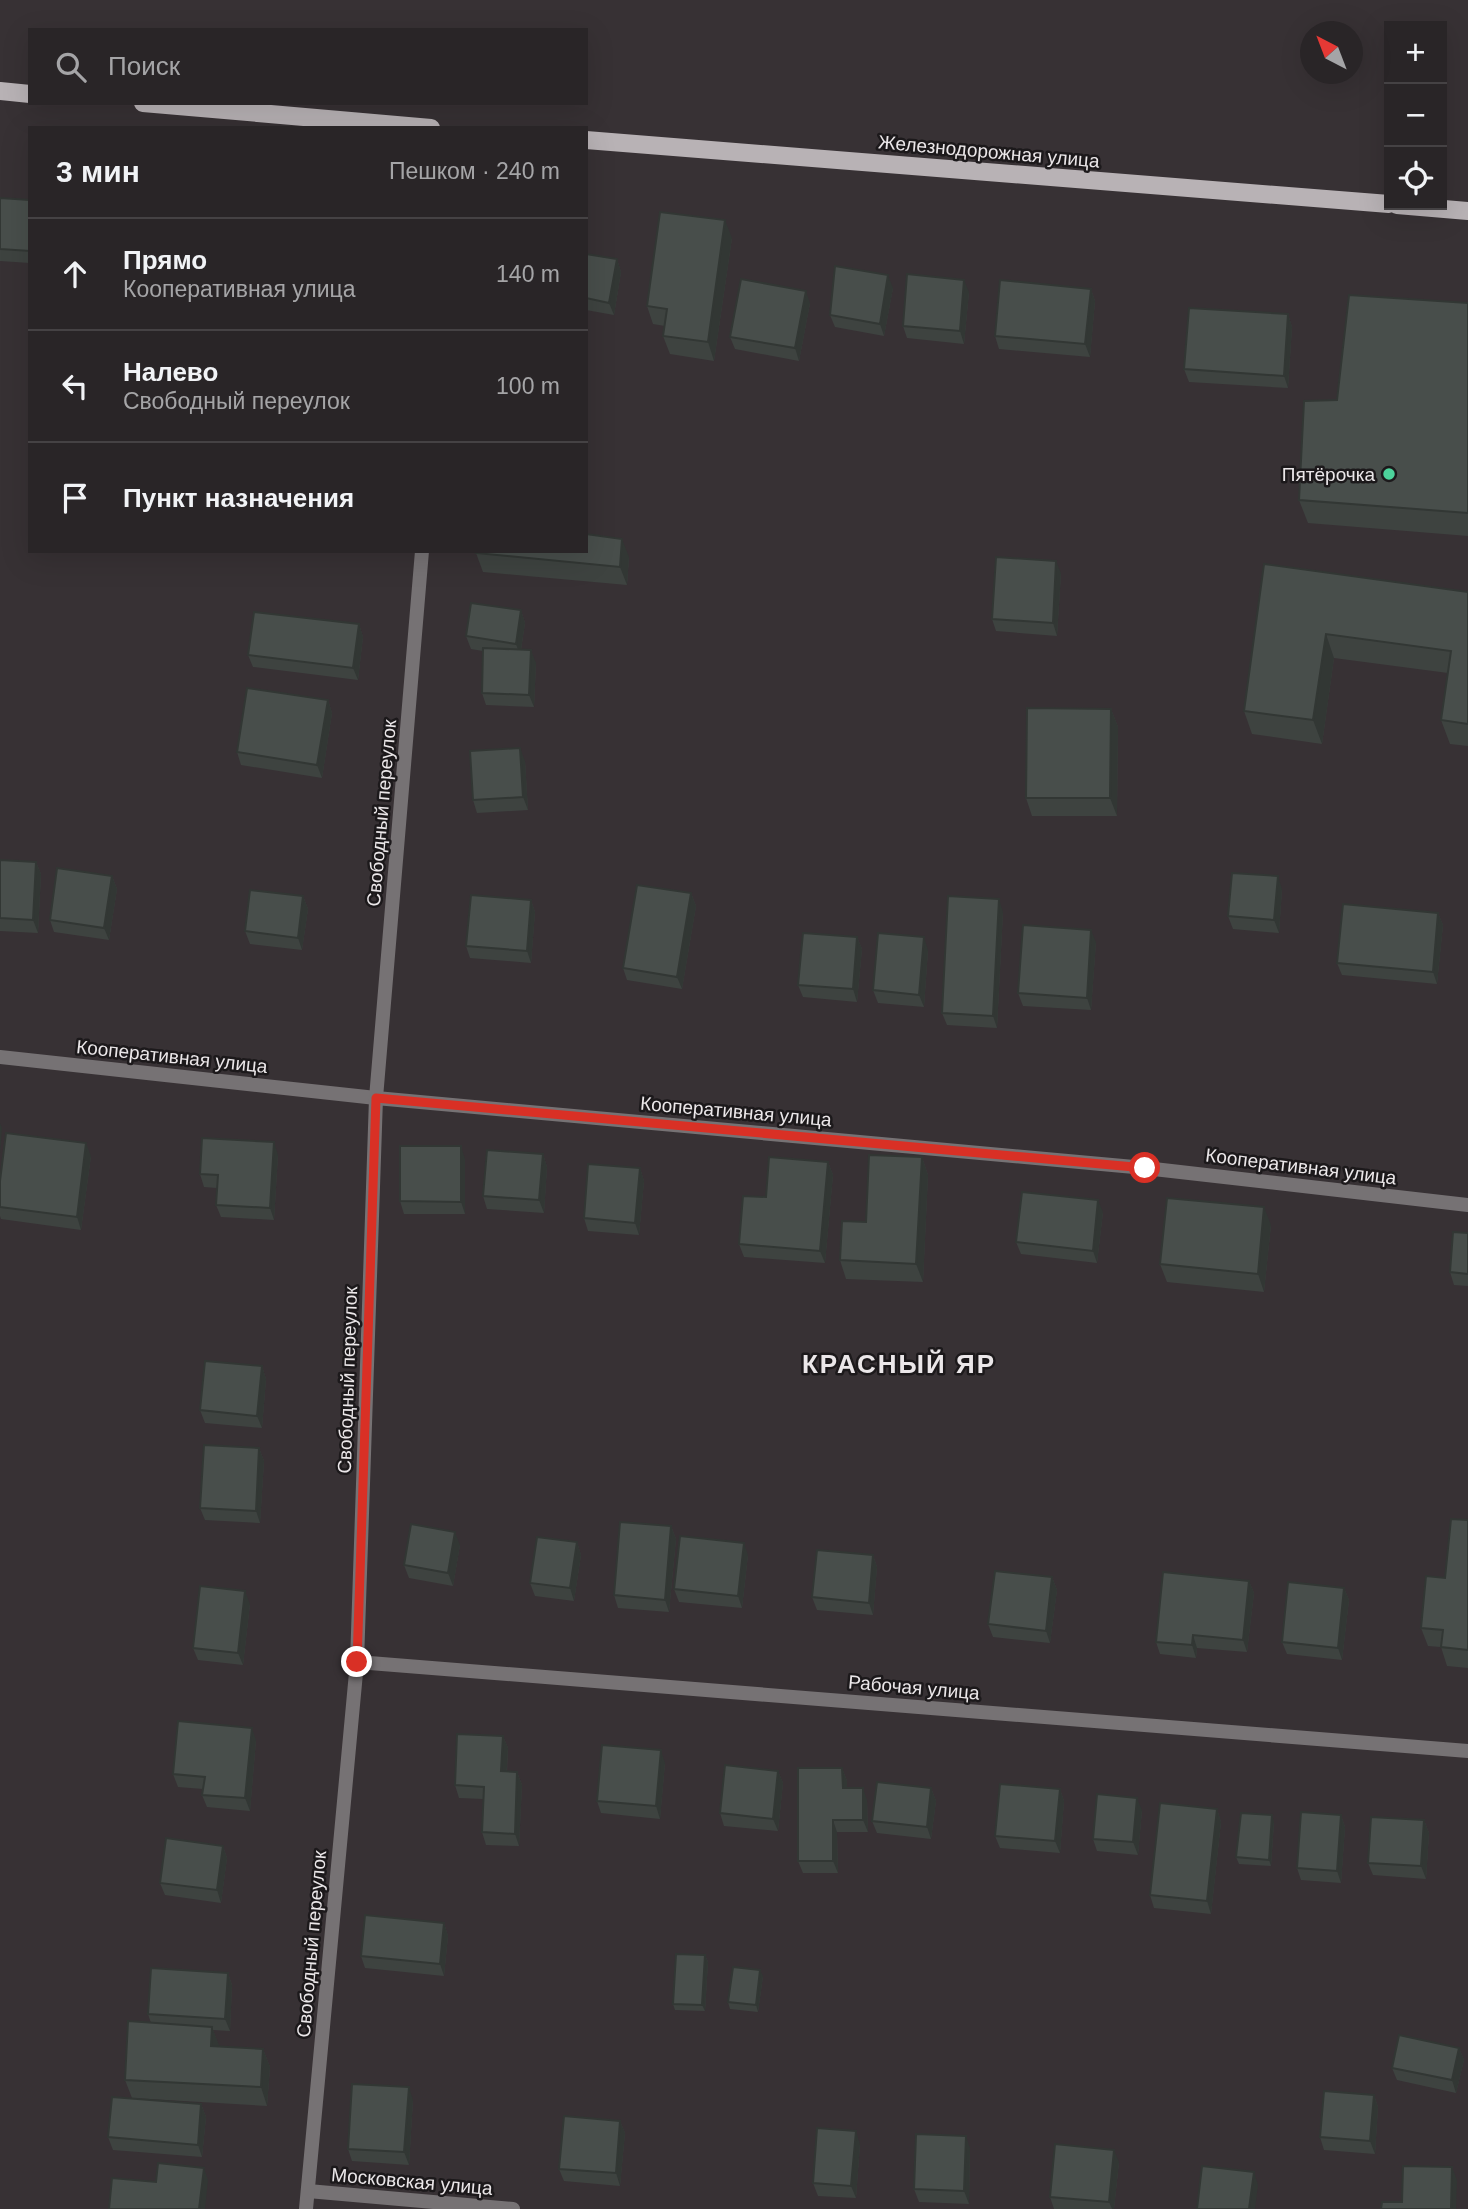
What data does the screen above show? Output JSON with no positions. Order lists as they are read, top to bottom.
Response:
{
  "streets": {
    "main road": ["Железнодорожная улица"],
    "street": [
      "Свободный переулок",
      "Кооперативная улица",
      "Рабочая улица",
      "Московская улица"
    ]
  },
  "crossings": [
    ["Свободный переулок", "Кооперативная улица"],
    ["Свободный переулок", "Рабочая улица"],
    ["Свободный переулок", "Московская улица"]
  ],
  "districts": ["КРАСНЫЙ ЯР"],
  "places": ["Пятёрочка"],
  "north": "top left",
  "page": {
    "map_buttons": ["+", "−"],
    "search": "Поиск",
    "heading": ["3 мин", "Пешком · 240 m"],
    "list": [
      ["Прямо", "Кооперативная улица", "140 m"],
      ["Налево", "Свободный переулок", "100 m"],
      "Пункт назначения"
    ]
  }
}
